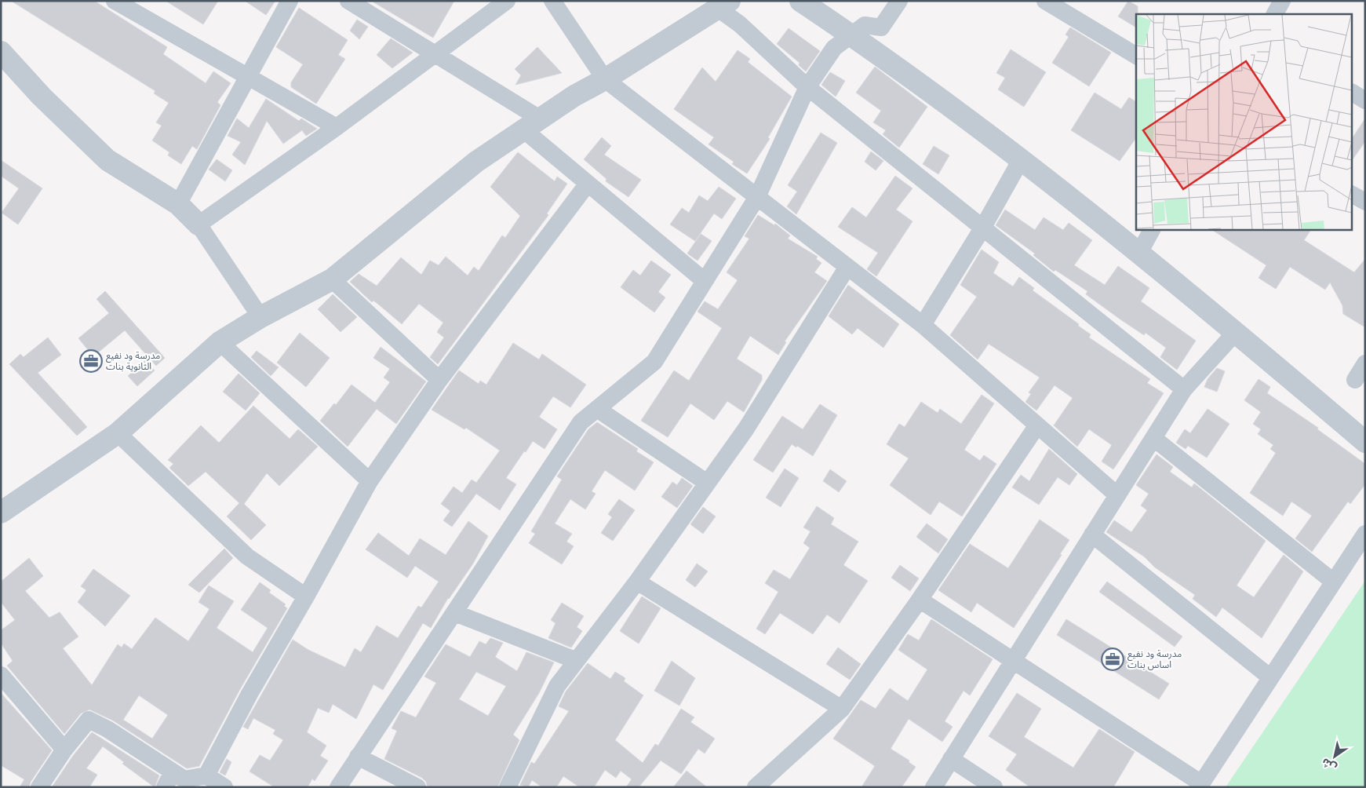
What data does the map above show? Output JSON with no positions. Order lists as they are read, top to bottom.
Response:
{
  "places": {
    "office": ["مدرسة ود نفيع الثانوية بنات", "مدرسة ود نفيع اساس بنات"]
  },
  "north": "bottom left"
}
